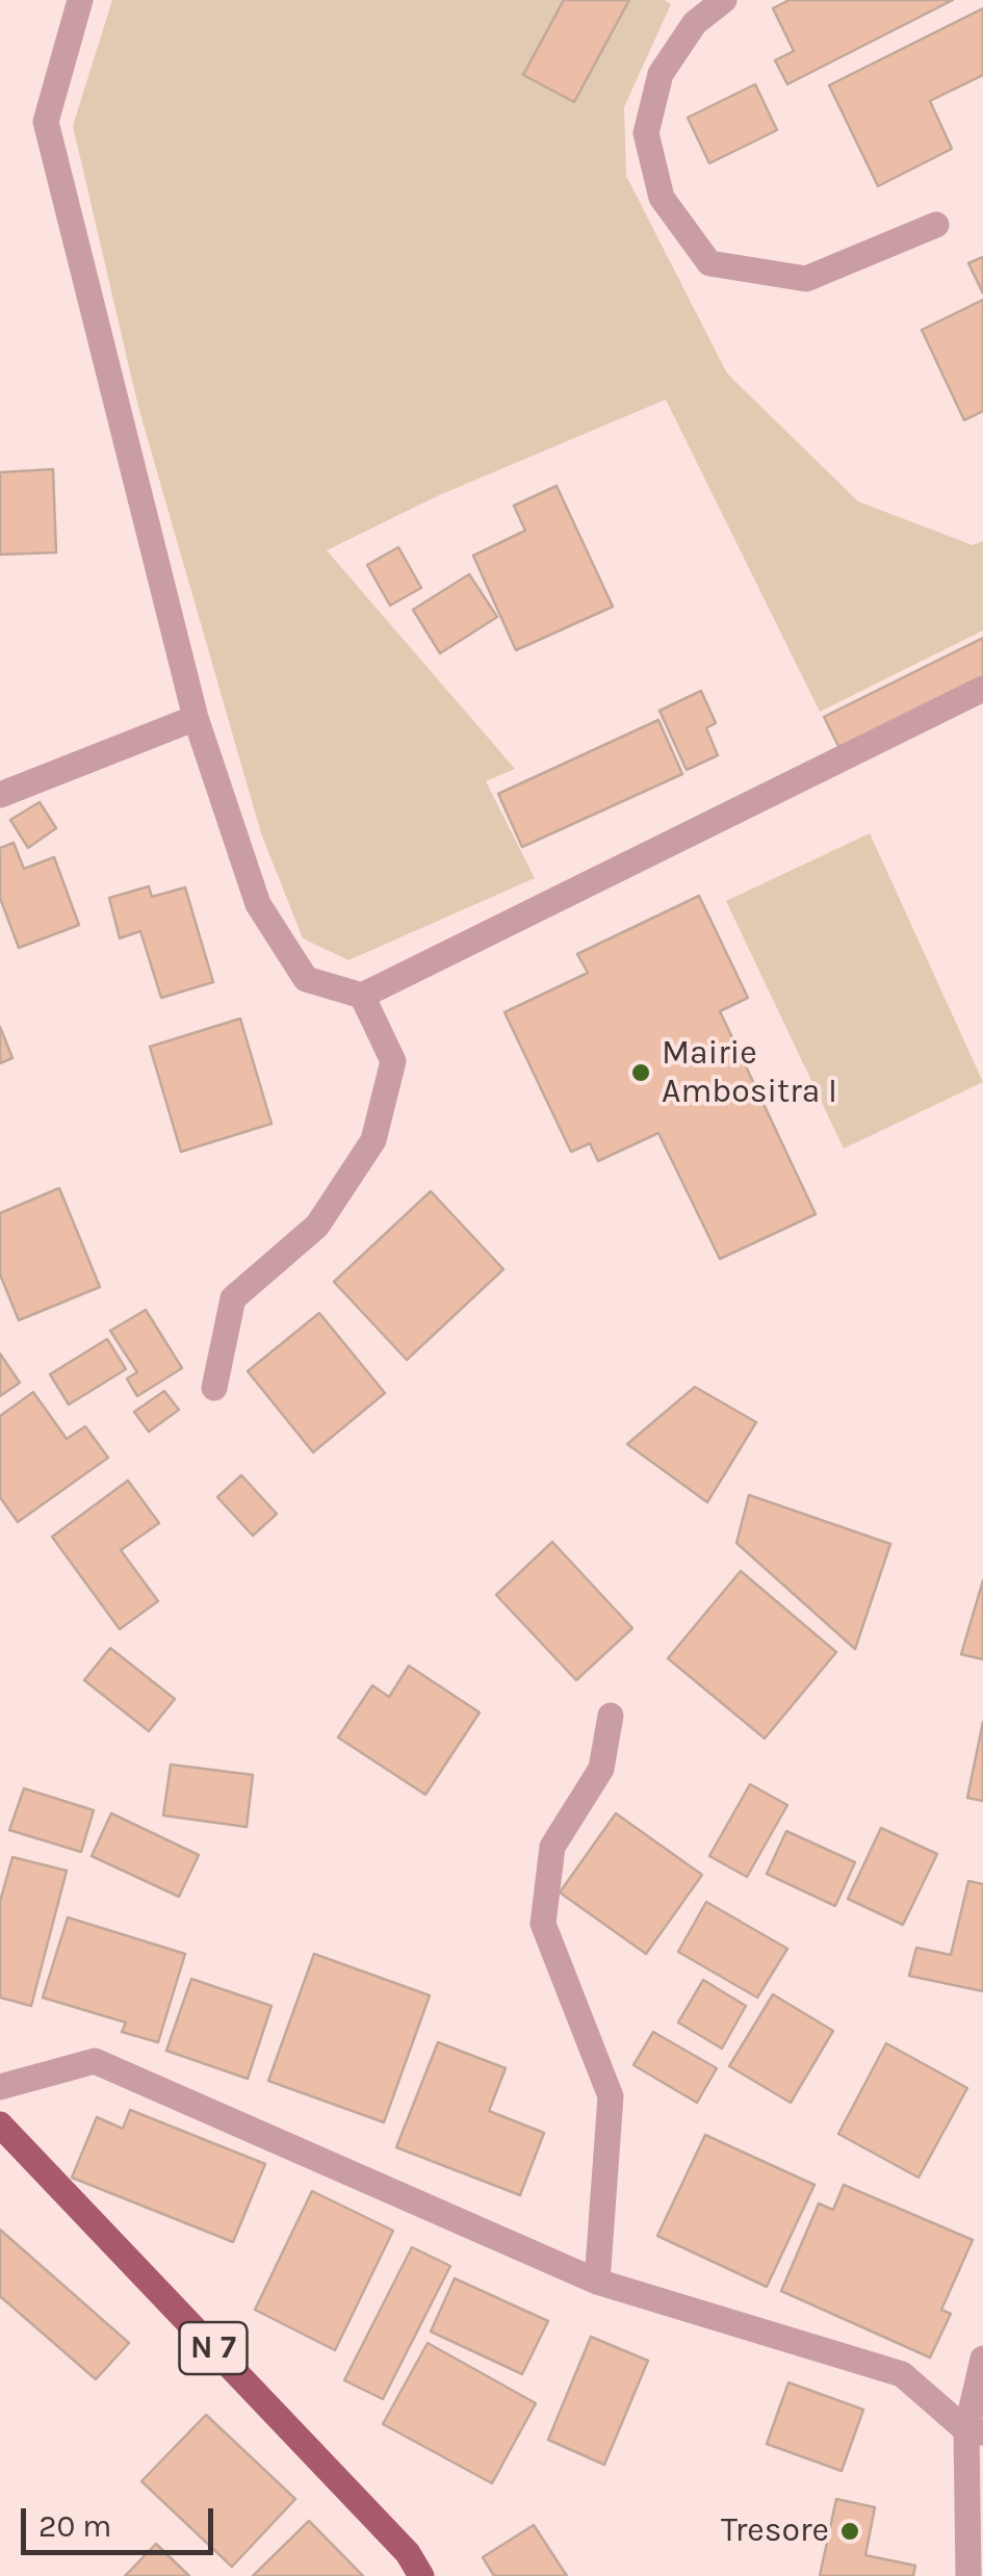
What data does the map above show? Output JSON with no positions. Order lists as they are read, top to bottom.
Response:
{
  "streets": {
    "main road": ["N 7"]
  },
  "places": ["Mairie Ambositra I", "Tresore"],
  "scale_bar": "20 m"
}
